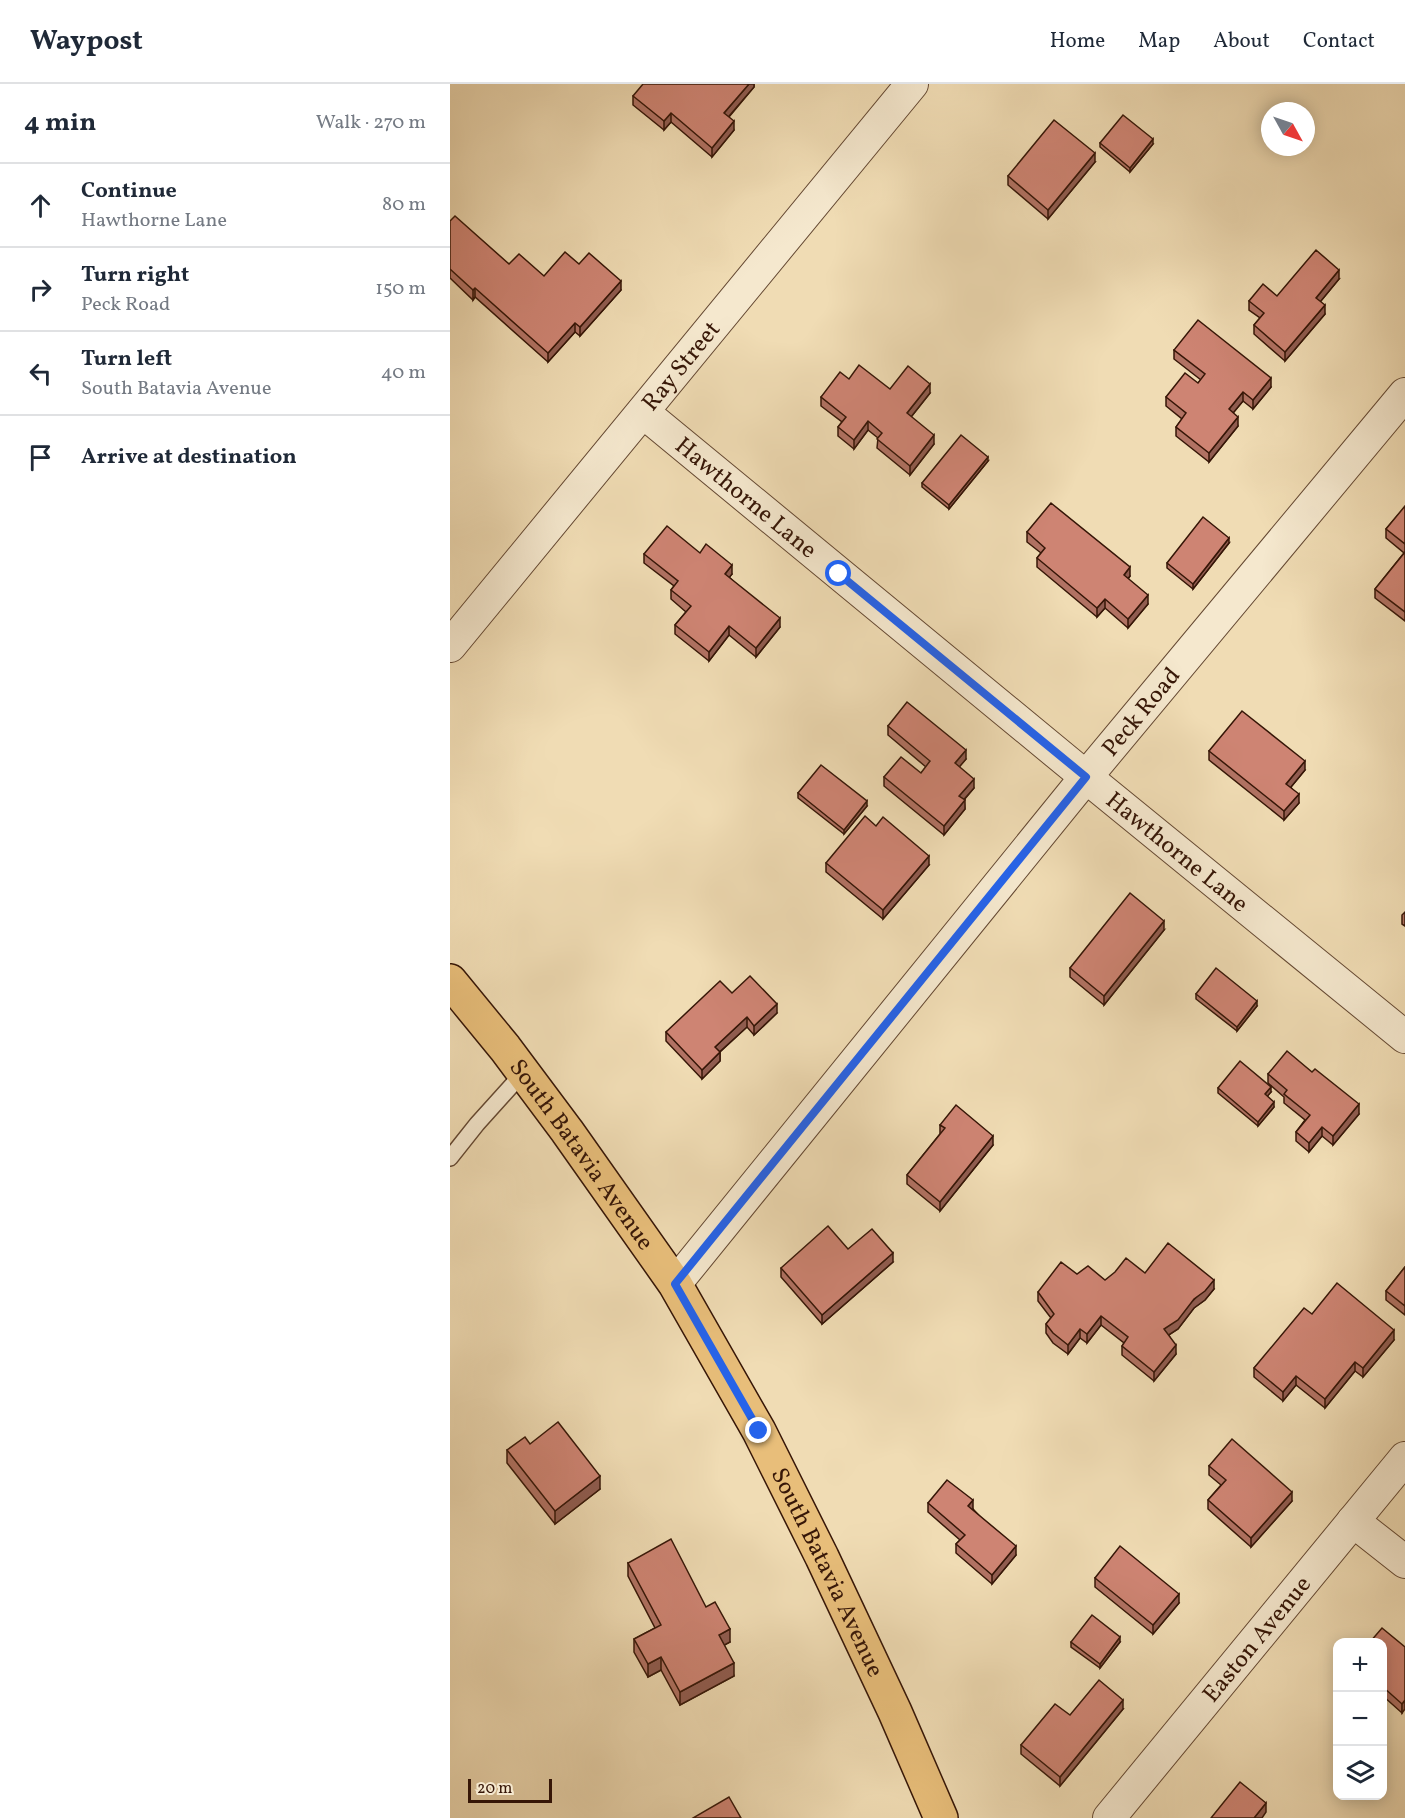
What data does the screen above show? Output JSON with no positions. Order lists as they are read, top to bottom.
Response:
{
  "streets": {
    "main road": ["South Batavia Avenue"],
    "street": [
      "Ray Street",
      "Hawthorne Lane",
      "Peck Road",
      "Easton Avenue"
    ]
  },
  "crossings": [
    ["Ray Street", "Hawthorne Lane"],
    ["Hawthorne Lane", "Peck Road"],
    ["Peck Road", "South Batavia Avenue"]
  ],
  "scale_bar": "20 m",
  "north": "bottom right",
  "page": {
    "header": "Waypost",
    "nav": [
      "Home",
      "Map",
      "About",
      "Contact"
    ],
    "heading": ["4 min", "Walk · 270 m"],
    "list": [
      ["Continue", "Hawthorne Lane", "80 m"],
      ["Turn right", "Peck Road", "150 m"],
      ["Turn left", "South Batavia Avenue", "40 m"],
      "Arrive at destination"
    ],
    "map_buttons": ["+", "−"],
    "scale": "20 m"
  }
}
